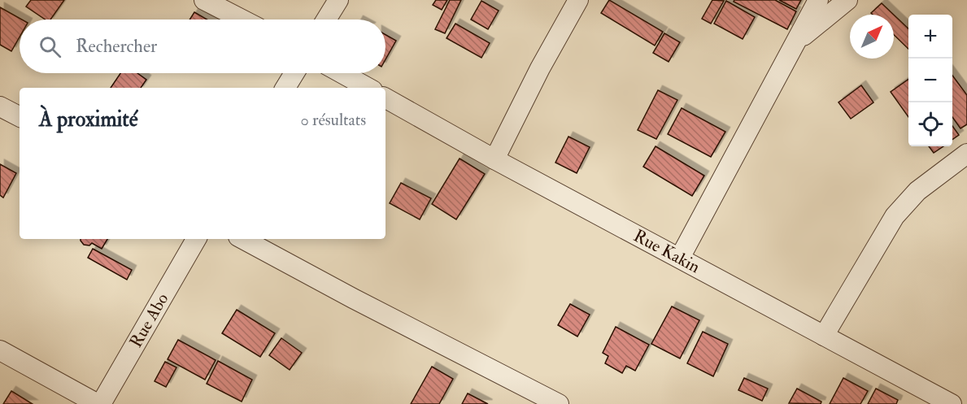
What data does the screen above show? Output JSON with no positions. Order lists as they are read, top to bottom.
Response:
{
  "streets": {
    "street": ["Rue Kakin", "Rue Abo"]
  },
  "north": "top right",
  "page": {
    "map_buttons": ["+", "−"],
    "search": "Rechercher",
    "heading": ["À proximité", "0 résultats"]
  }
}
